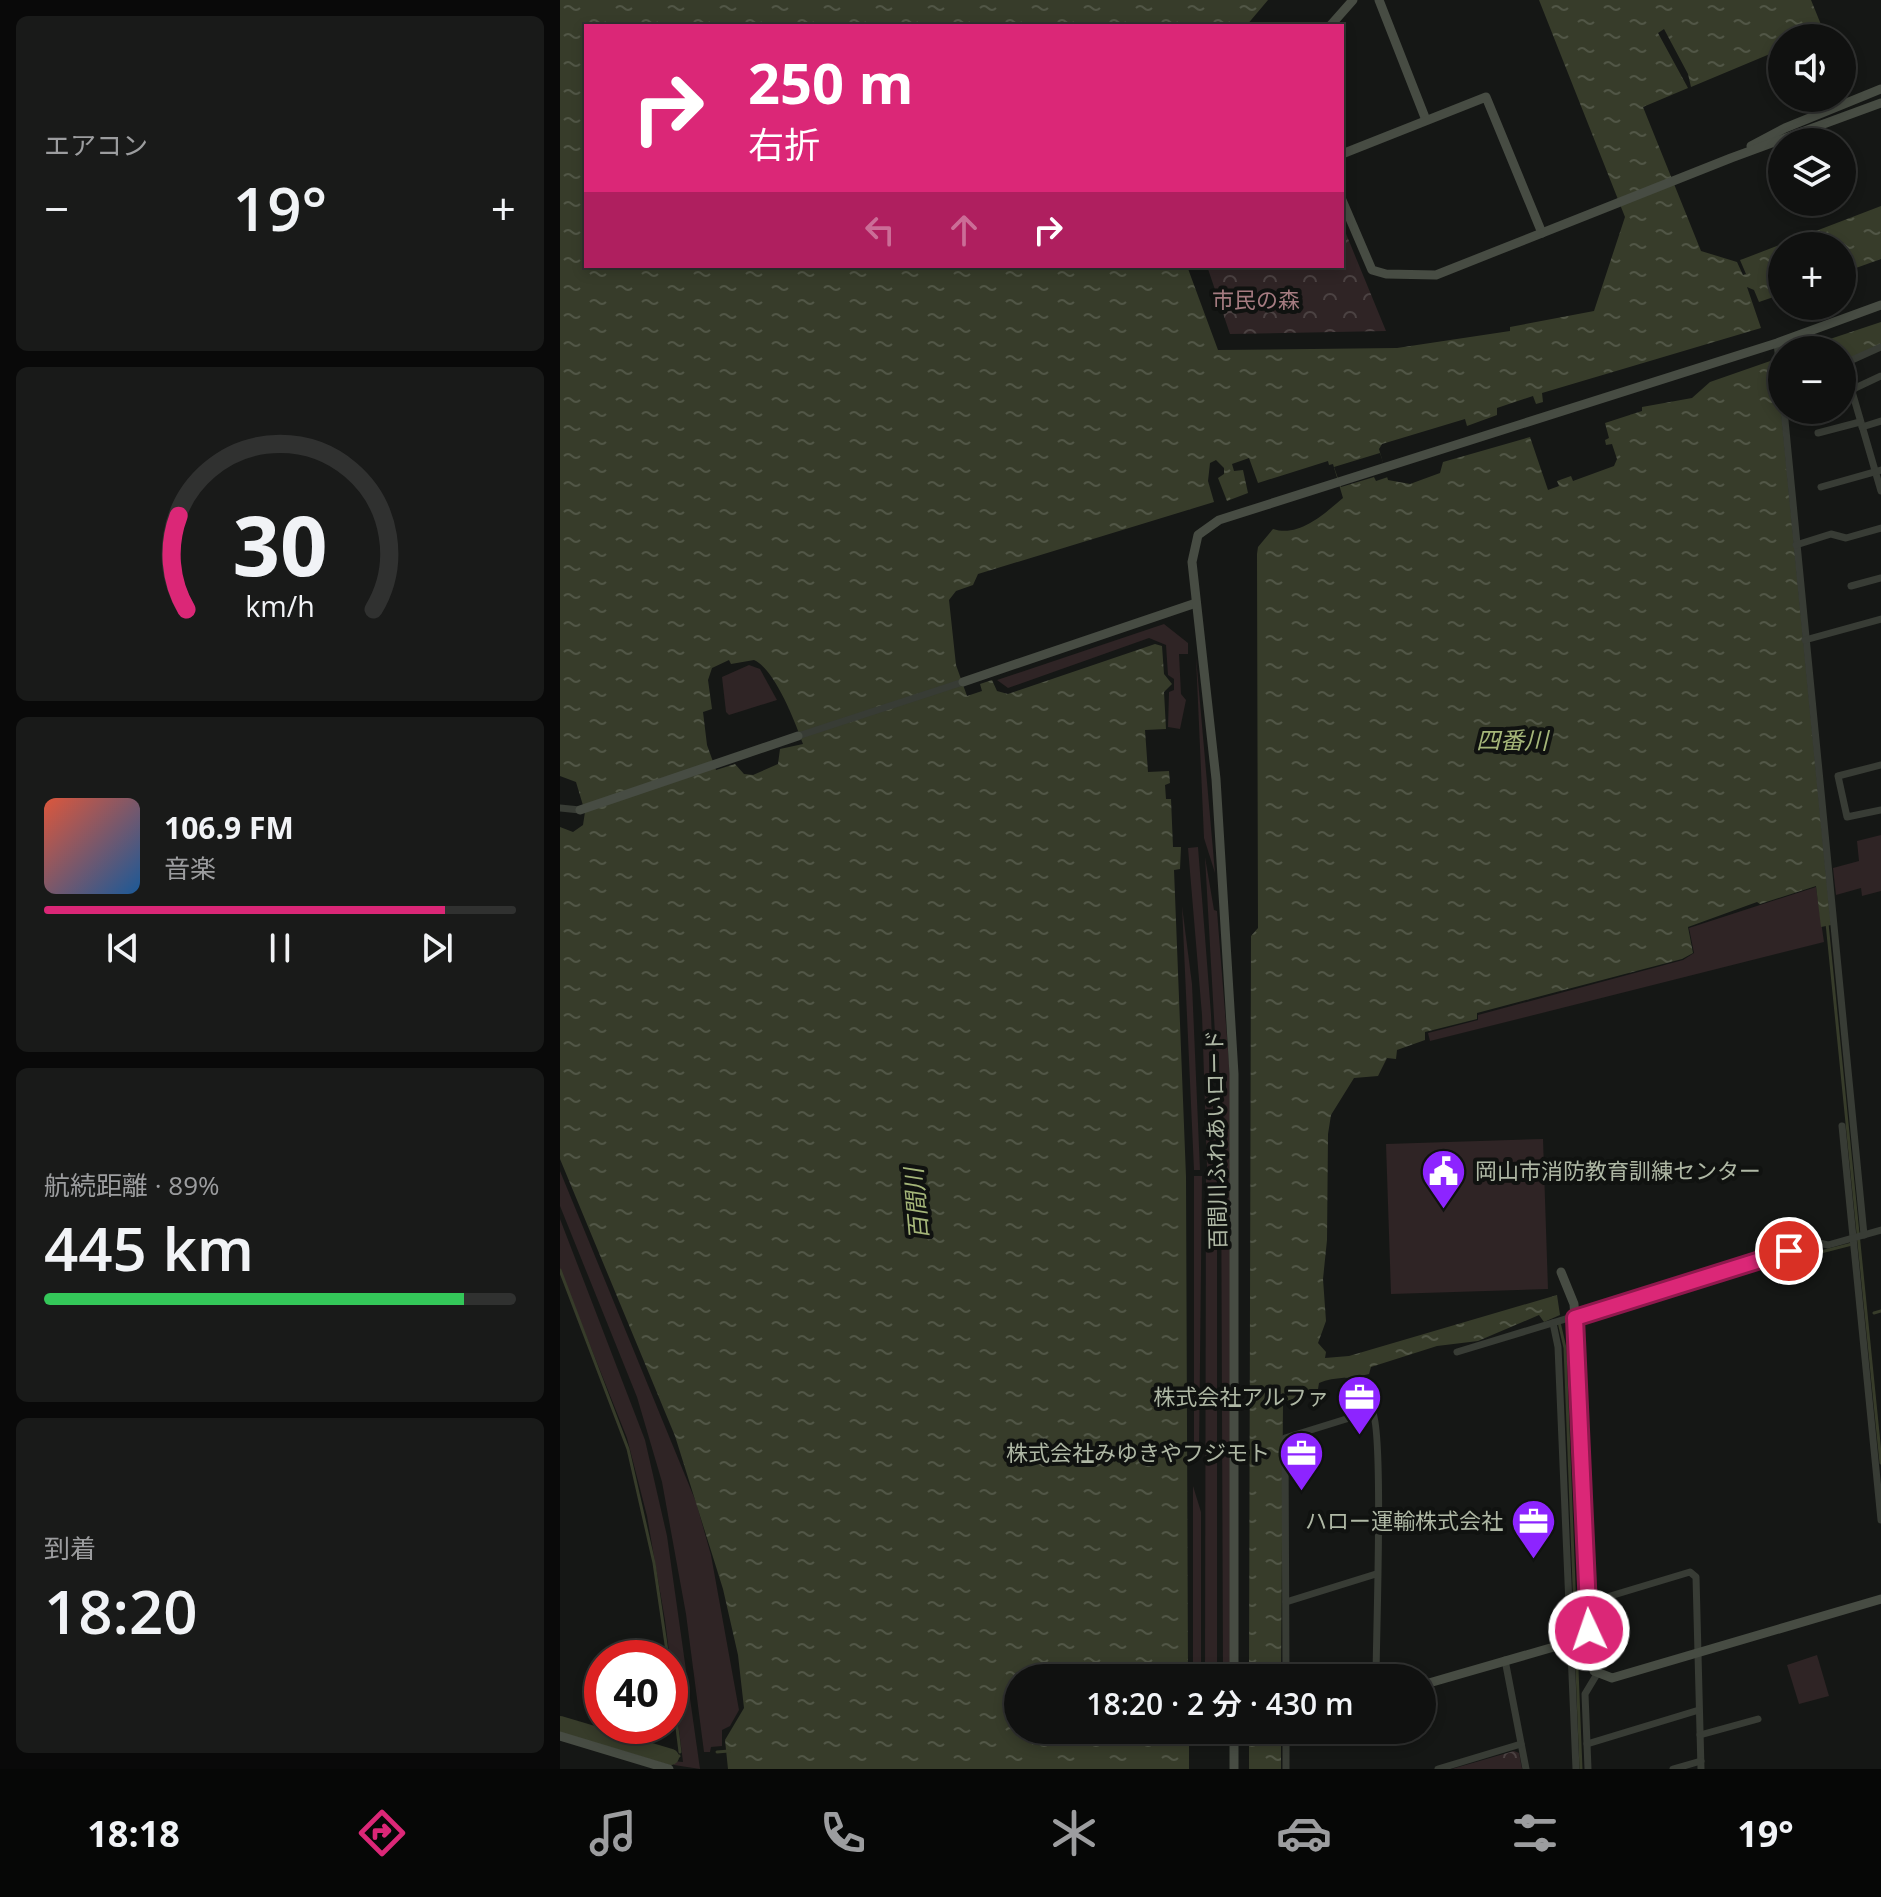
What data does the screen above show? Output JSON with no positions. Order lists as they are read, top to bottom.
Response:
{
  "streets": {
    "street": ["百間川ふれあいロード"]
  },
  "water": ["四番川", "百間川"],
  "parks": ["市民の森"],
  "places": {
    "public building": ["岡山市消防教育訓練センター"],
    "office": ["株式会社アルファ", "株式会社みゆきやフジモト", "ハロー運輸株式会社"]
  },
  "page": {
    "tile": [
      "エアコン",
      ["航続距離 · 89%", "445 km"],
      ["到着", "18:20"]
    ],
    "map_buttons": ["+", "−"],
    "turn": ["250 m", "右折"],
    "heat": ["−", "19°", "+"],
    "song": ["106.9 FM", "音楽"],
    "limit": "40",
    "trip": "18:20 · 2 分 · 430 m",
    "tabs": ["18:18", "19°"],
    "gauge": ["30", "km/h"]
  }
}
